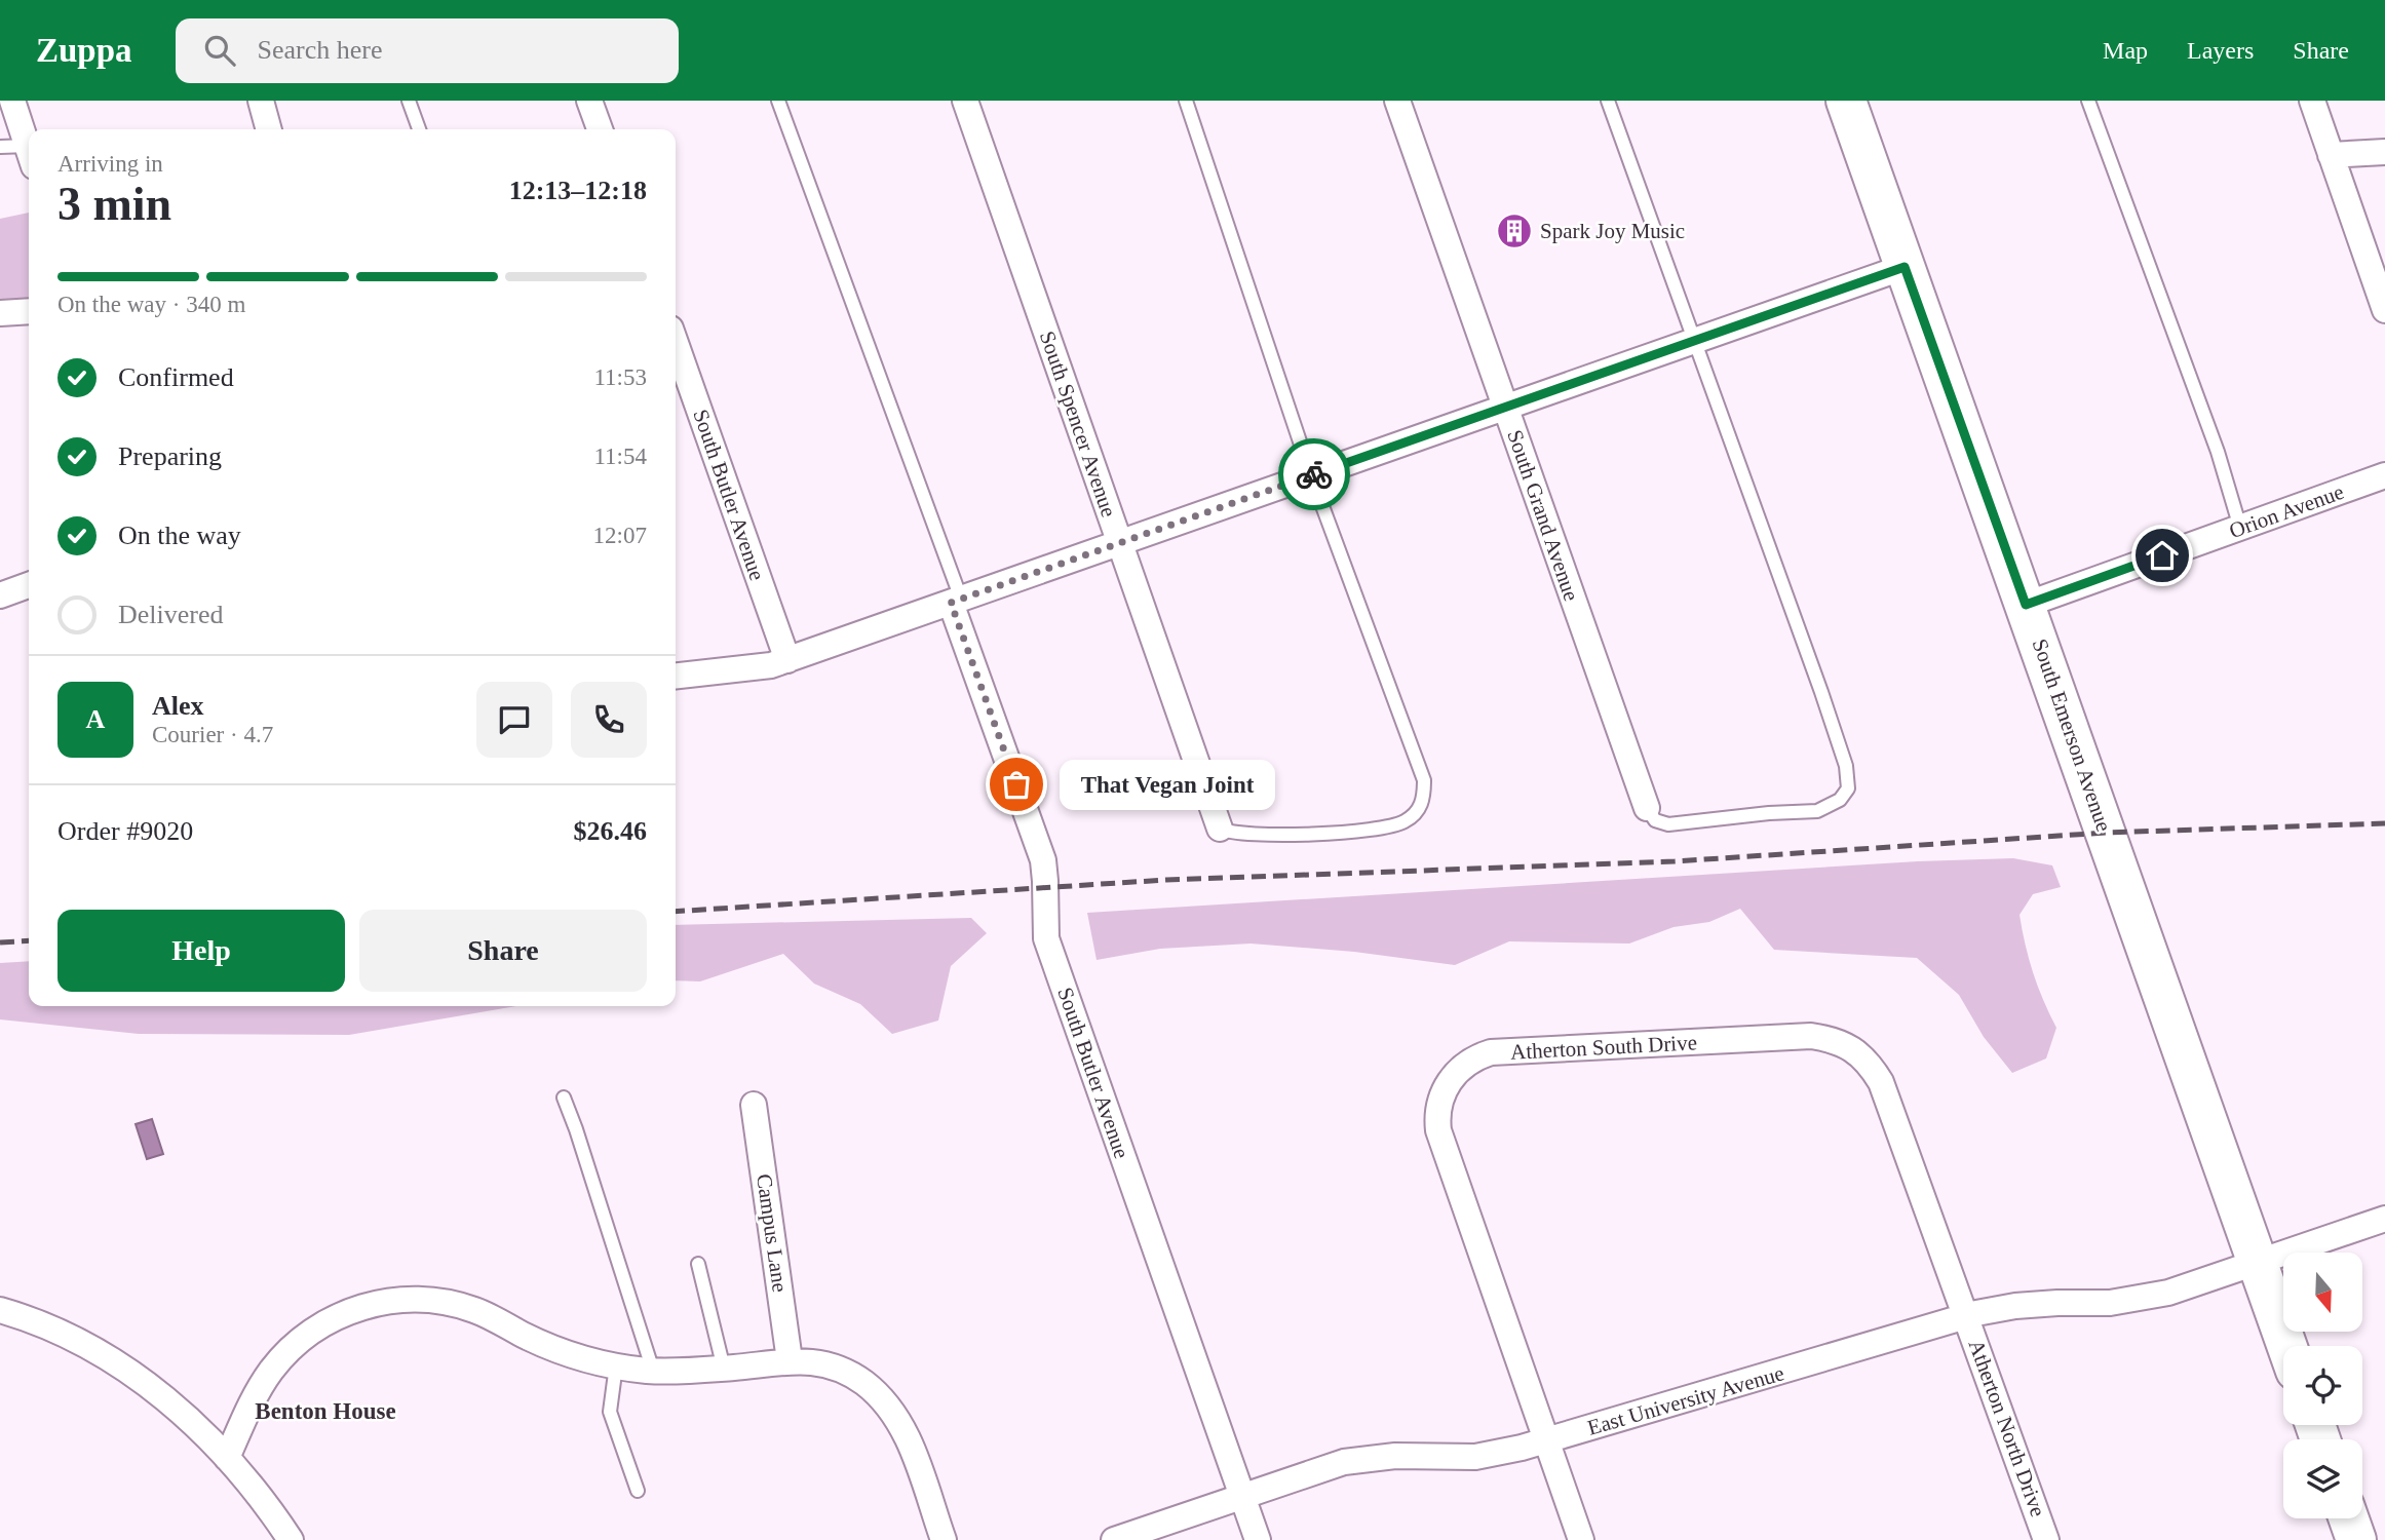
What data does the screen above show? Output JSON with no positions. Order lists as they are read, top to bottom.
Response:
{
  "streets": {
    "main road": ["South Emerson Avenue"],
    "street": [
      "South Spencer Avenue",
      "South Butler Avenue",
      "Orion Avenue",
      "South Grand Avenue",
      "Atherton South Drive",
      "Campus Lane",
      "East University Avenue",
      "Atherton North Drive"
    ]
  },
  "crossings": [
    ["South Butler Avenue", "East University Avenue"],
    ["Orion Avenue", "South Emerson Avenue"],
    ["South Emerson Avenue", "East University Avenue"],
    ["Atherton South Drive", "East University Avenue"],
    ["Atherton South Drive", "Atherton North Drive"],
    ["East University Avenue", "Atherton North Drive"]
  ],
  "districts": ["Benton House"],
  "places": {
    "building": ["Spark Joy Music"],
    "other": ["That Vegan Joint"]
  },
  "north": "bottom",
  "page": {
    "header": "Zuppa",
    "search": "Search here",
    "nav": ["Map", "Layers", "Share"],
    "heading": ["3 min", "Arriving in", "12:13–12:18"],
    "panel": [
      "Alex",
      "Courier · 4.7",
      "Order #9020",
      "$26.46"
    ],
    "bar": "On the way · 340 m",
    "list": [
      ["Confirmed", "11:53"],
      ["Preparing", "11:54"],
      ["On the way", "12:07"],
      "Delivered"
    ],
    "round": "A",
    "bubble": "That Vegan Joint",
    "buttons": ["Help", "Share"]
  }
}
